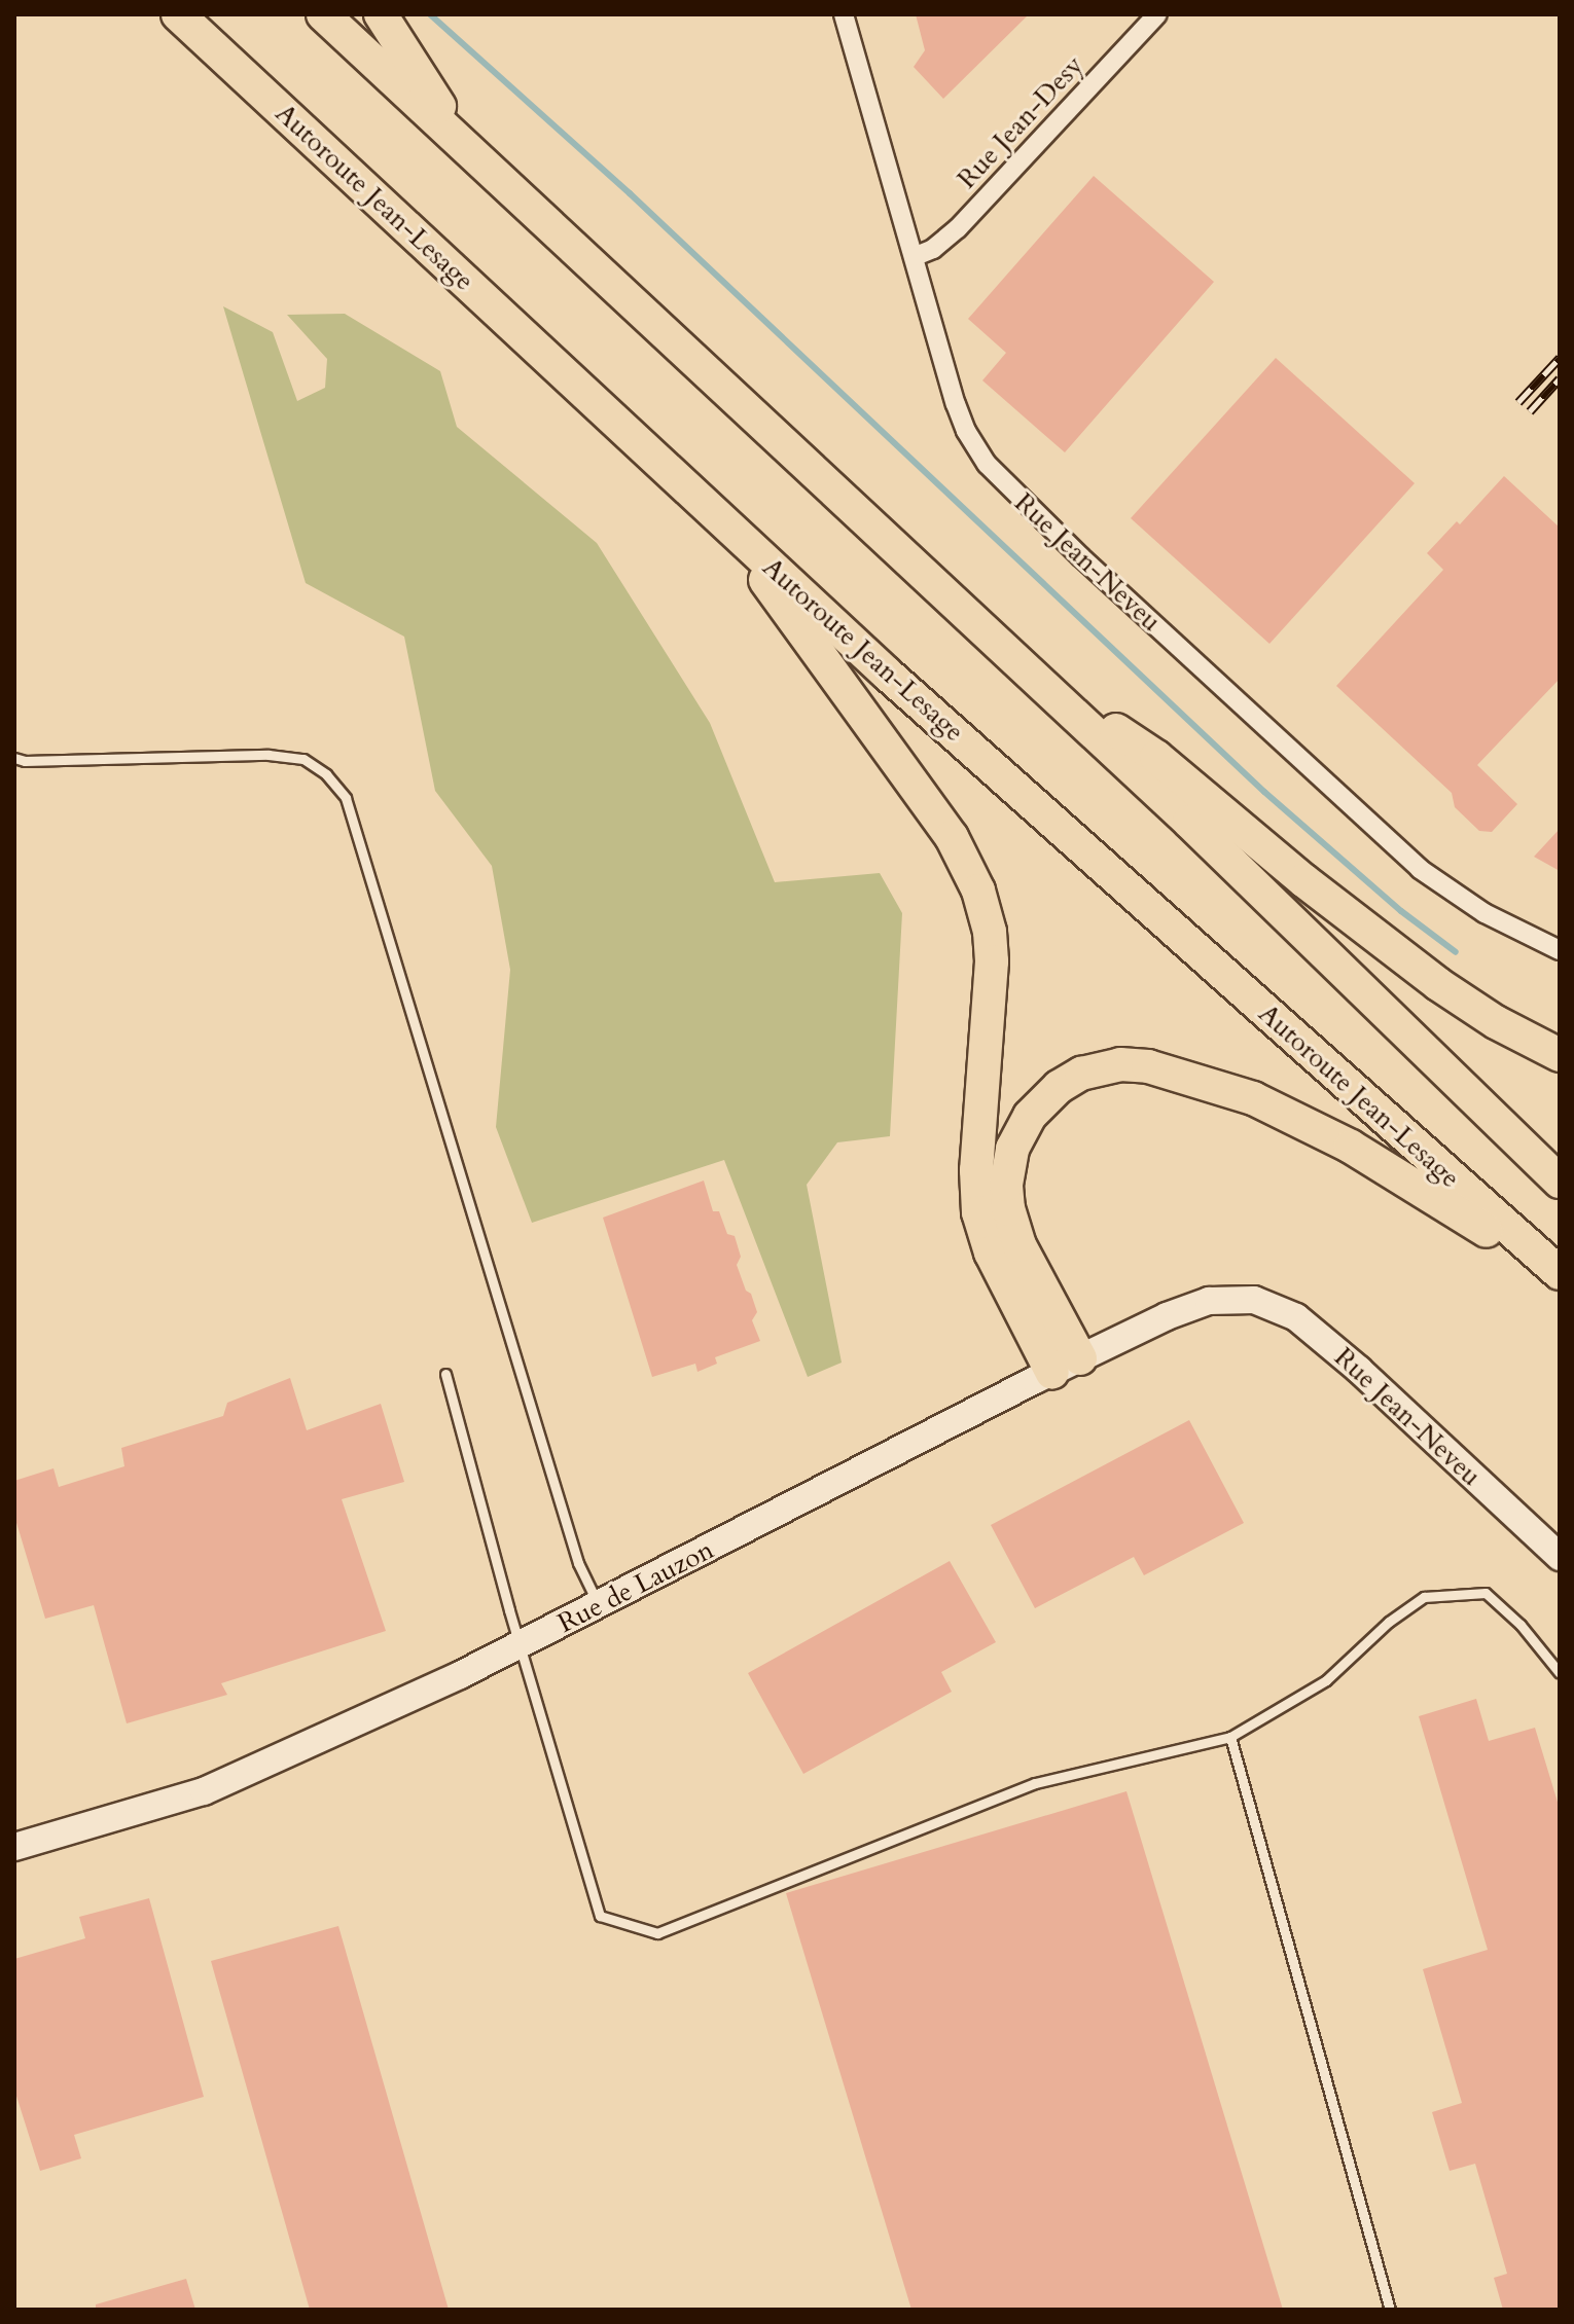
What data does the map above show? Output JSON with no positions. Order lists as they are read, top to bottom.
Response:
{
  "streets": {
    "highway": ["Autoroute Jean-Lesage"],
    "street": ["Rue Jean-Desy", "Rue Jean-Neveu", "Rue de Lauzon"]
  },
  "crossings": [
    ["Rue Jean-Desy", "Rue Jean-Neveu"],
    ["Rue Jean-Neveu", "Rue de Lauzon"]
  ]
}
